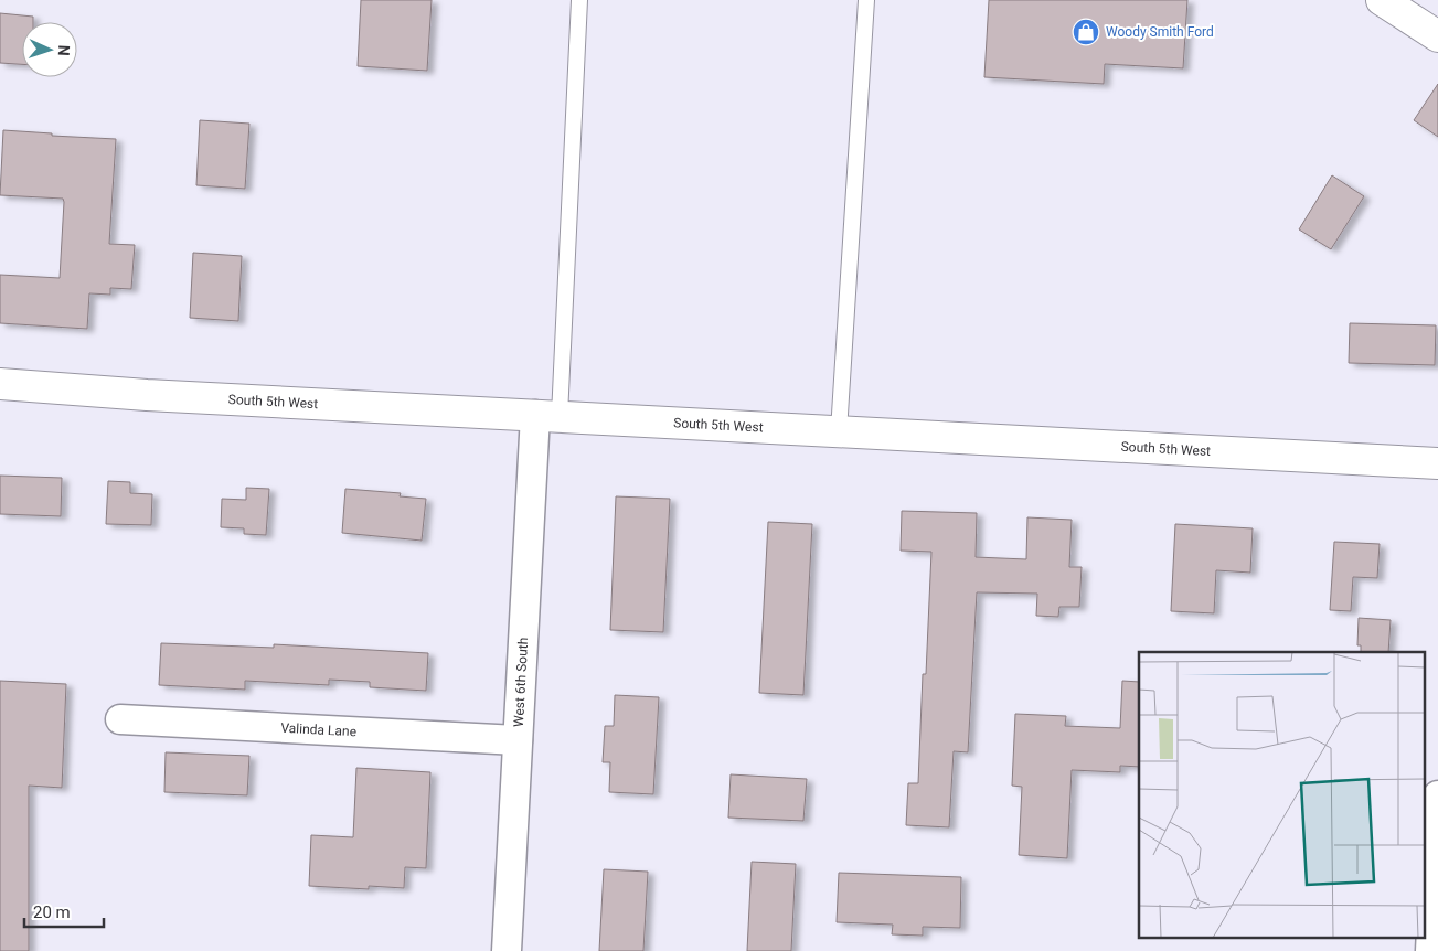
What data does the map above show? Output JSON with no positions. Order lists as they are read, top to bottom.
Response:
{
  "streets": {
    "street": ["South 5th West", "West 6th South", "Valinda Lane"]
  },
  "crossings": [
    ["South 5th West", "West 6th South"],
    ["West 6th South", "Valinda Lane"]
  ],
  "places": {
    "shop": ["Woody Smith Ford"]
  },
  "scale_bar": "20 m",
  "north": "right"
}
